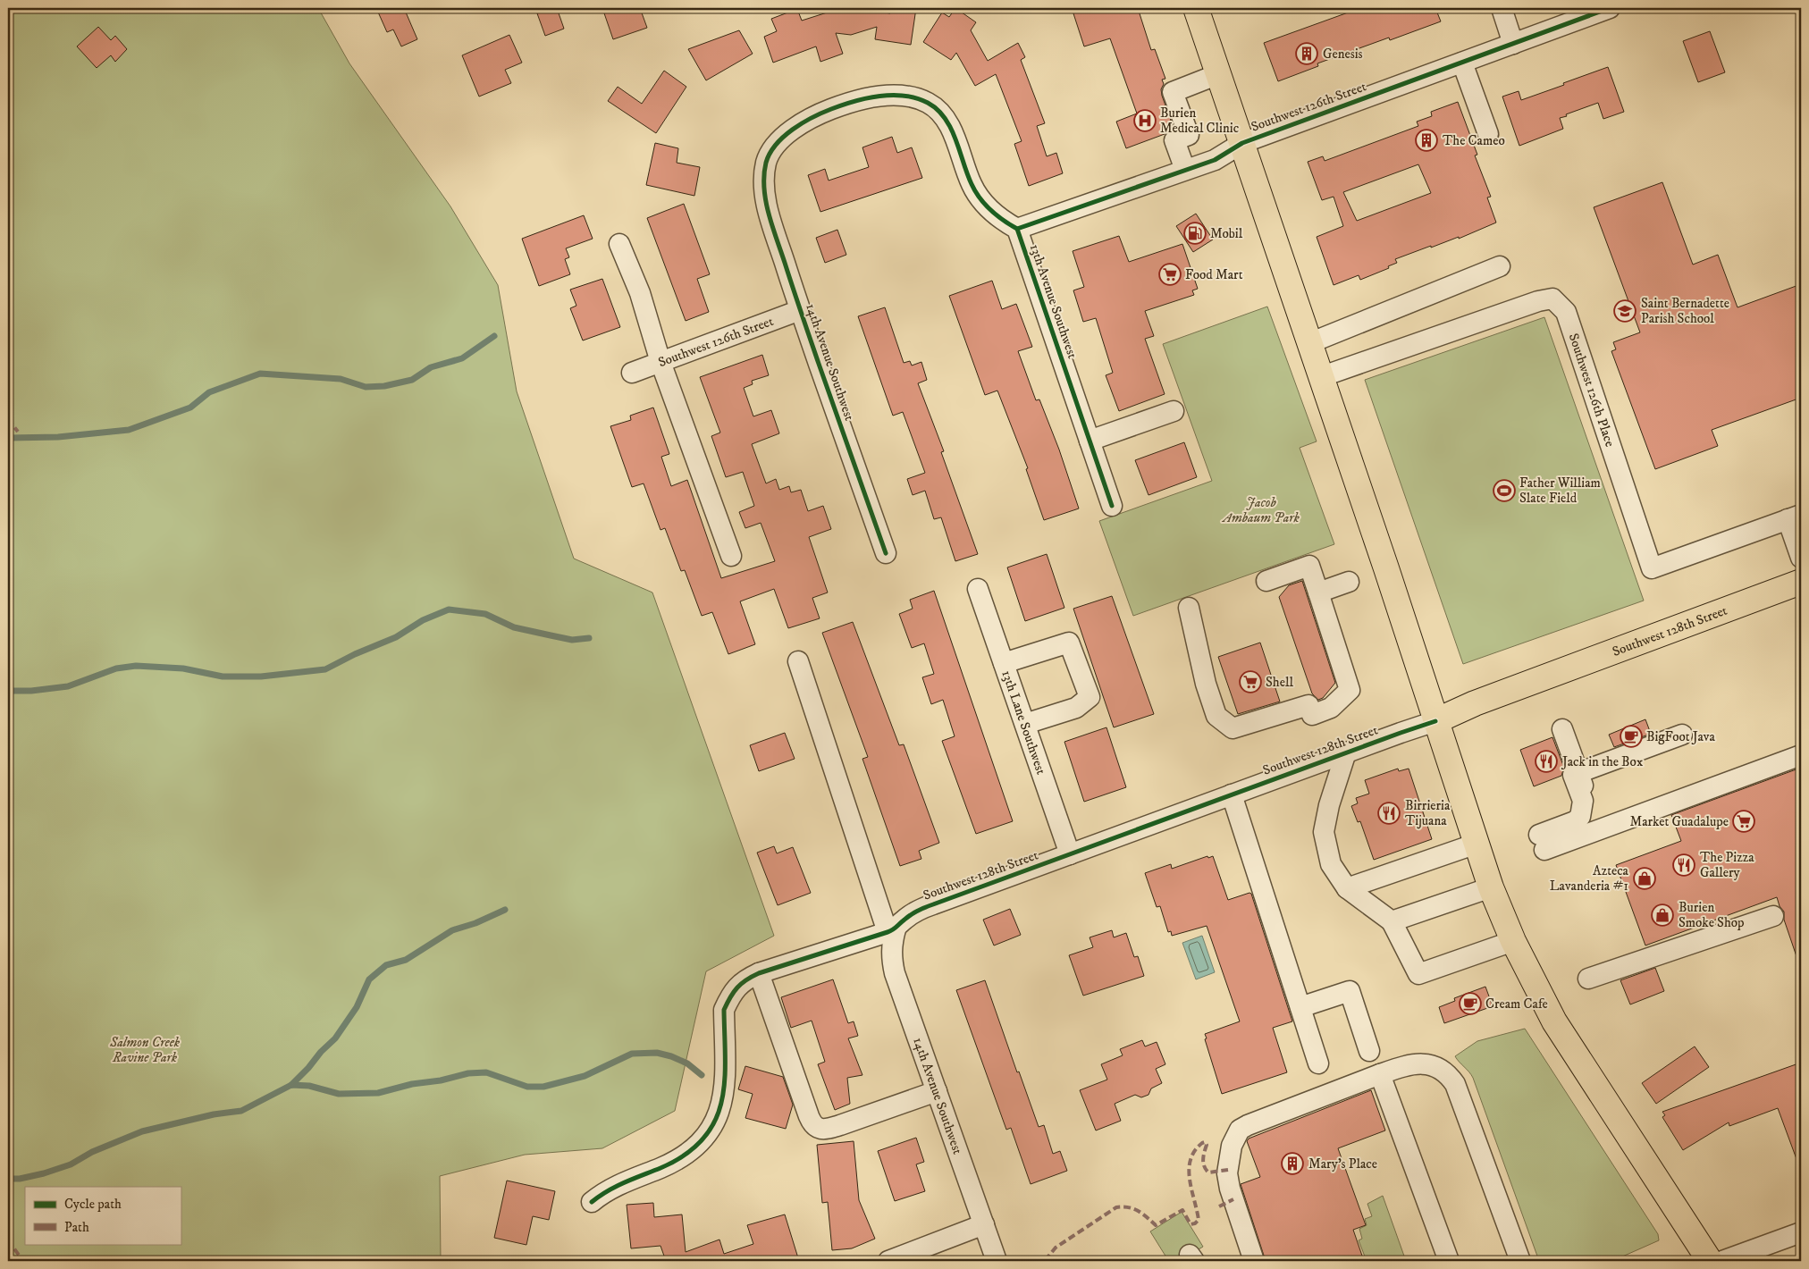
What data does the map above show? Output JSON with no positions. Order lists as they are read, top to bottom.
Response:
{
  "streets": {
    "main road": ["Southwest 128th Street"],
    "street": [
      "Southwest 126th Street",
      "13th Avenue Southwest",
      "14th Avenue Southwest",
      "Southwest 126th Place",
      "13th Lane Southwest"
    ]
  },
  "crossings": [
    ["Southwest 126th Street", "13th Avenue Southwest"],
    ["Southwest 126th Street", "14th Avenue Southwest"],
    ["13th Avenue Southwest", "14th Avenue Southwest"],
    ["14th Avenue Southwest", "Southwest 128th Street"],
    ["Southwest 128th Street", "13th Lane Southwest"]
  ],
  "parks": ["Jacob Ambaum Park", "Salmon Creek Ravine Park"],
  "places": {
    "building": ["Genesis", "The Cameo", "Mary's Place"],
    "hospital": ["Burien Medical Clinic"],
    "fuel station": ["Mobil"],
    "supermarket": ["Food Mart", "Shell", "Market Guadalupe"],
    "school or university": ["Saint Bernadette Parish School"],
    "sports": ["Father William Slate Field"],
    "cafe": ["BigFoot Java", "Cream Cafe"],
    "restaurant": ["Jack in the Box", "Birrieria Tijuana", "The Pizza Gallery"],
    "shop": ["Azteca Lavanderia #1", "Burien Smoke Shop"]
  },
  "legend": ["Cycle path", "Path"]
}
